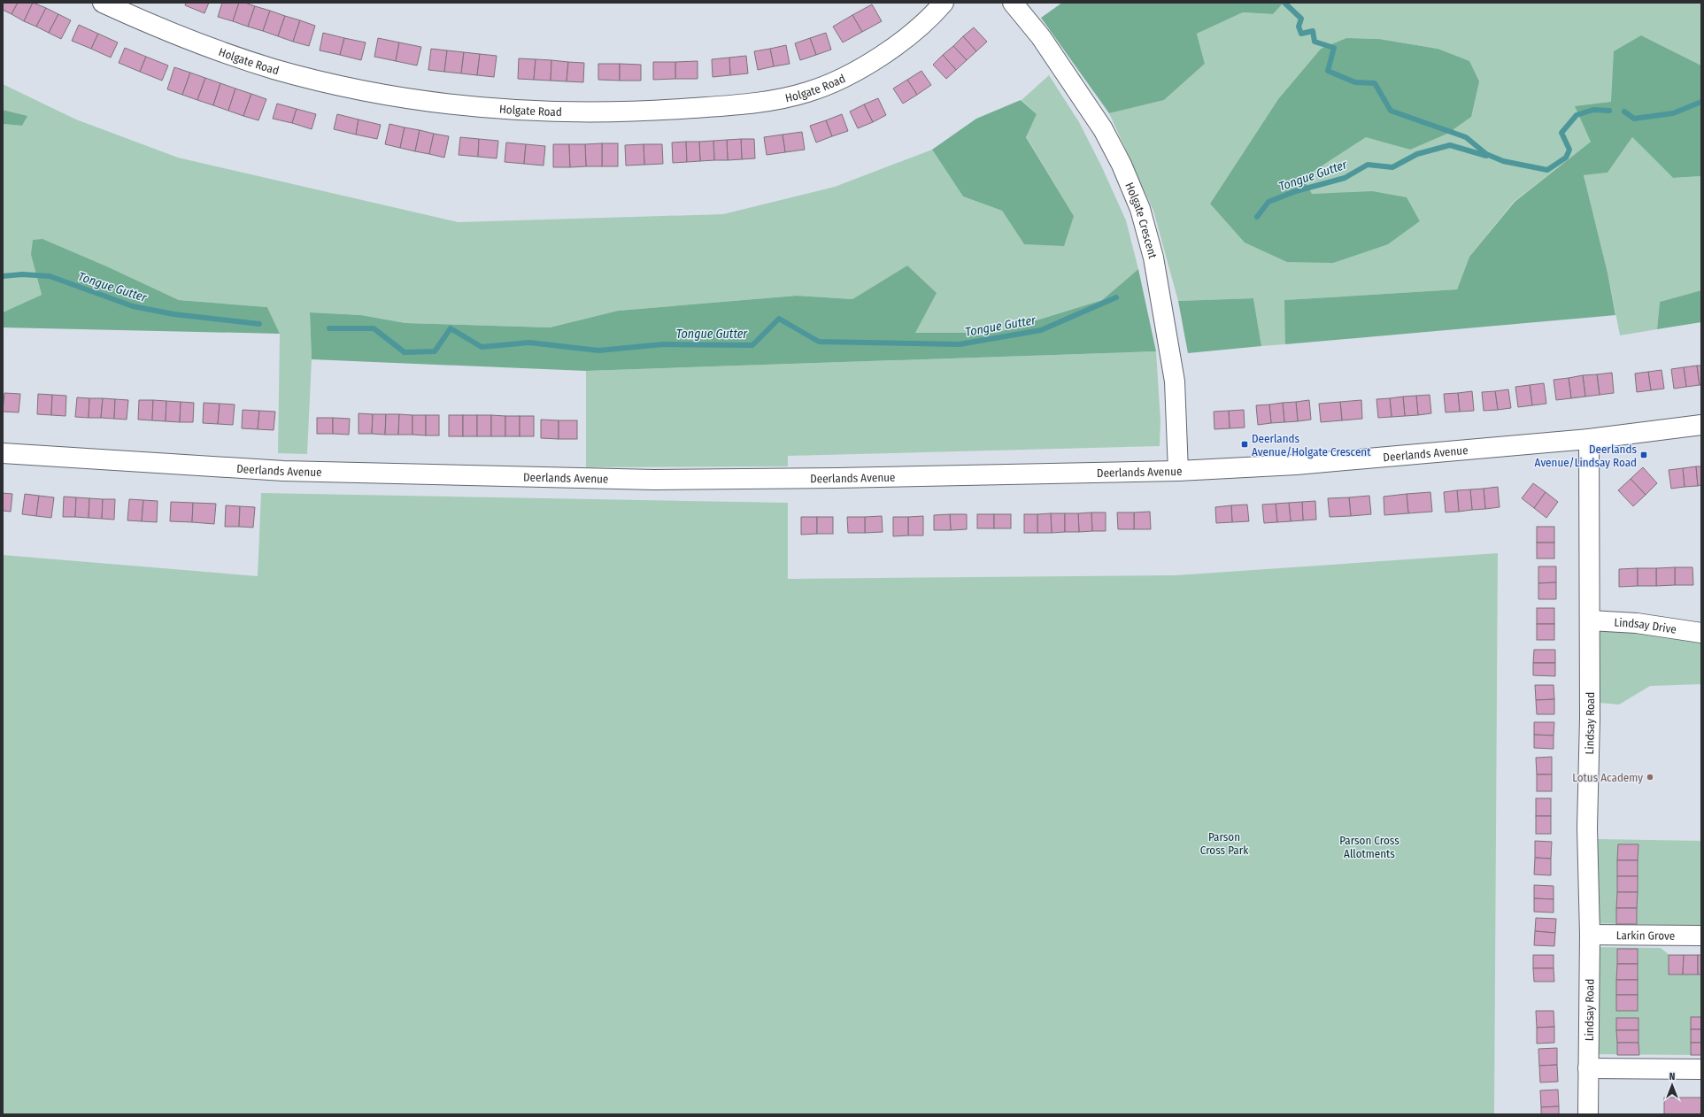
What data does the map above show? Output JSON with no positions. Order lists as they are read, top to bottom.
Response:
{
  "streets": {
    "street": [
      "Holgate Road",
      "Holgate Crescent",
      "Deerlands Avenue",
      "Lindsay Drive",
      "Lindsay Road",
      "Larkin Grove"
    ]
  },
  "crossings": [
    ["Holgate Crescent", "Deerlands Avenue"],
    ["Deerlands Avenue", "Lindsay Road"],
    ["Lindsay Drive", "Lindsay Road"],
    ["Lindsay Road", "Larkin Grove"]
  ],
  "water": ["Tongue Gutter"],
  "parks": ["Parson Cross Park", "Parson Cross Allotments"],
  "places": {
    "transit": ["Deerlands Avenue/Holgate Crescent", "Deerlands Avenue/Lindsay Road"],
    "other": ["Lotus Academy"]
  },
  "north": "top"
}
